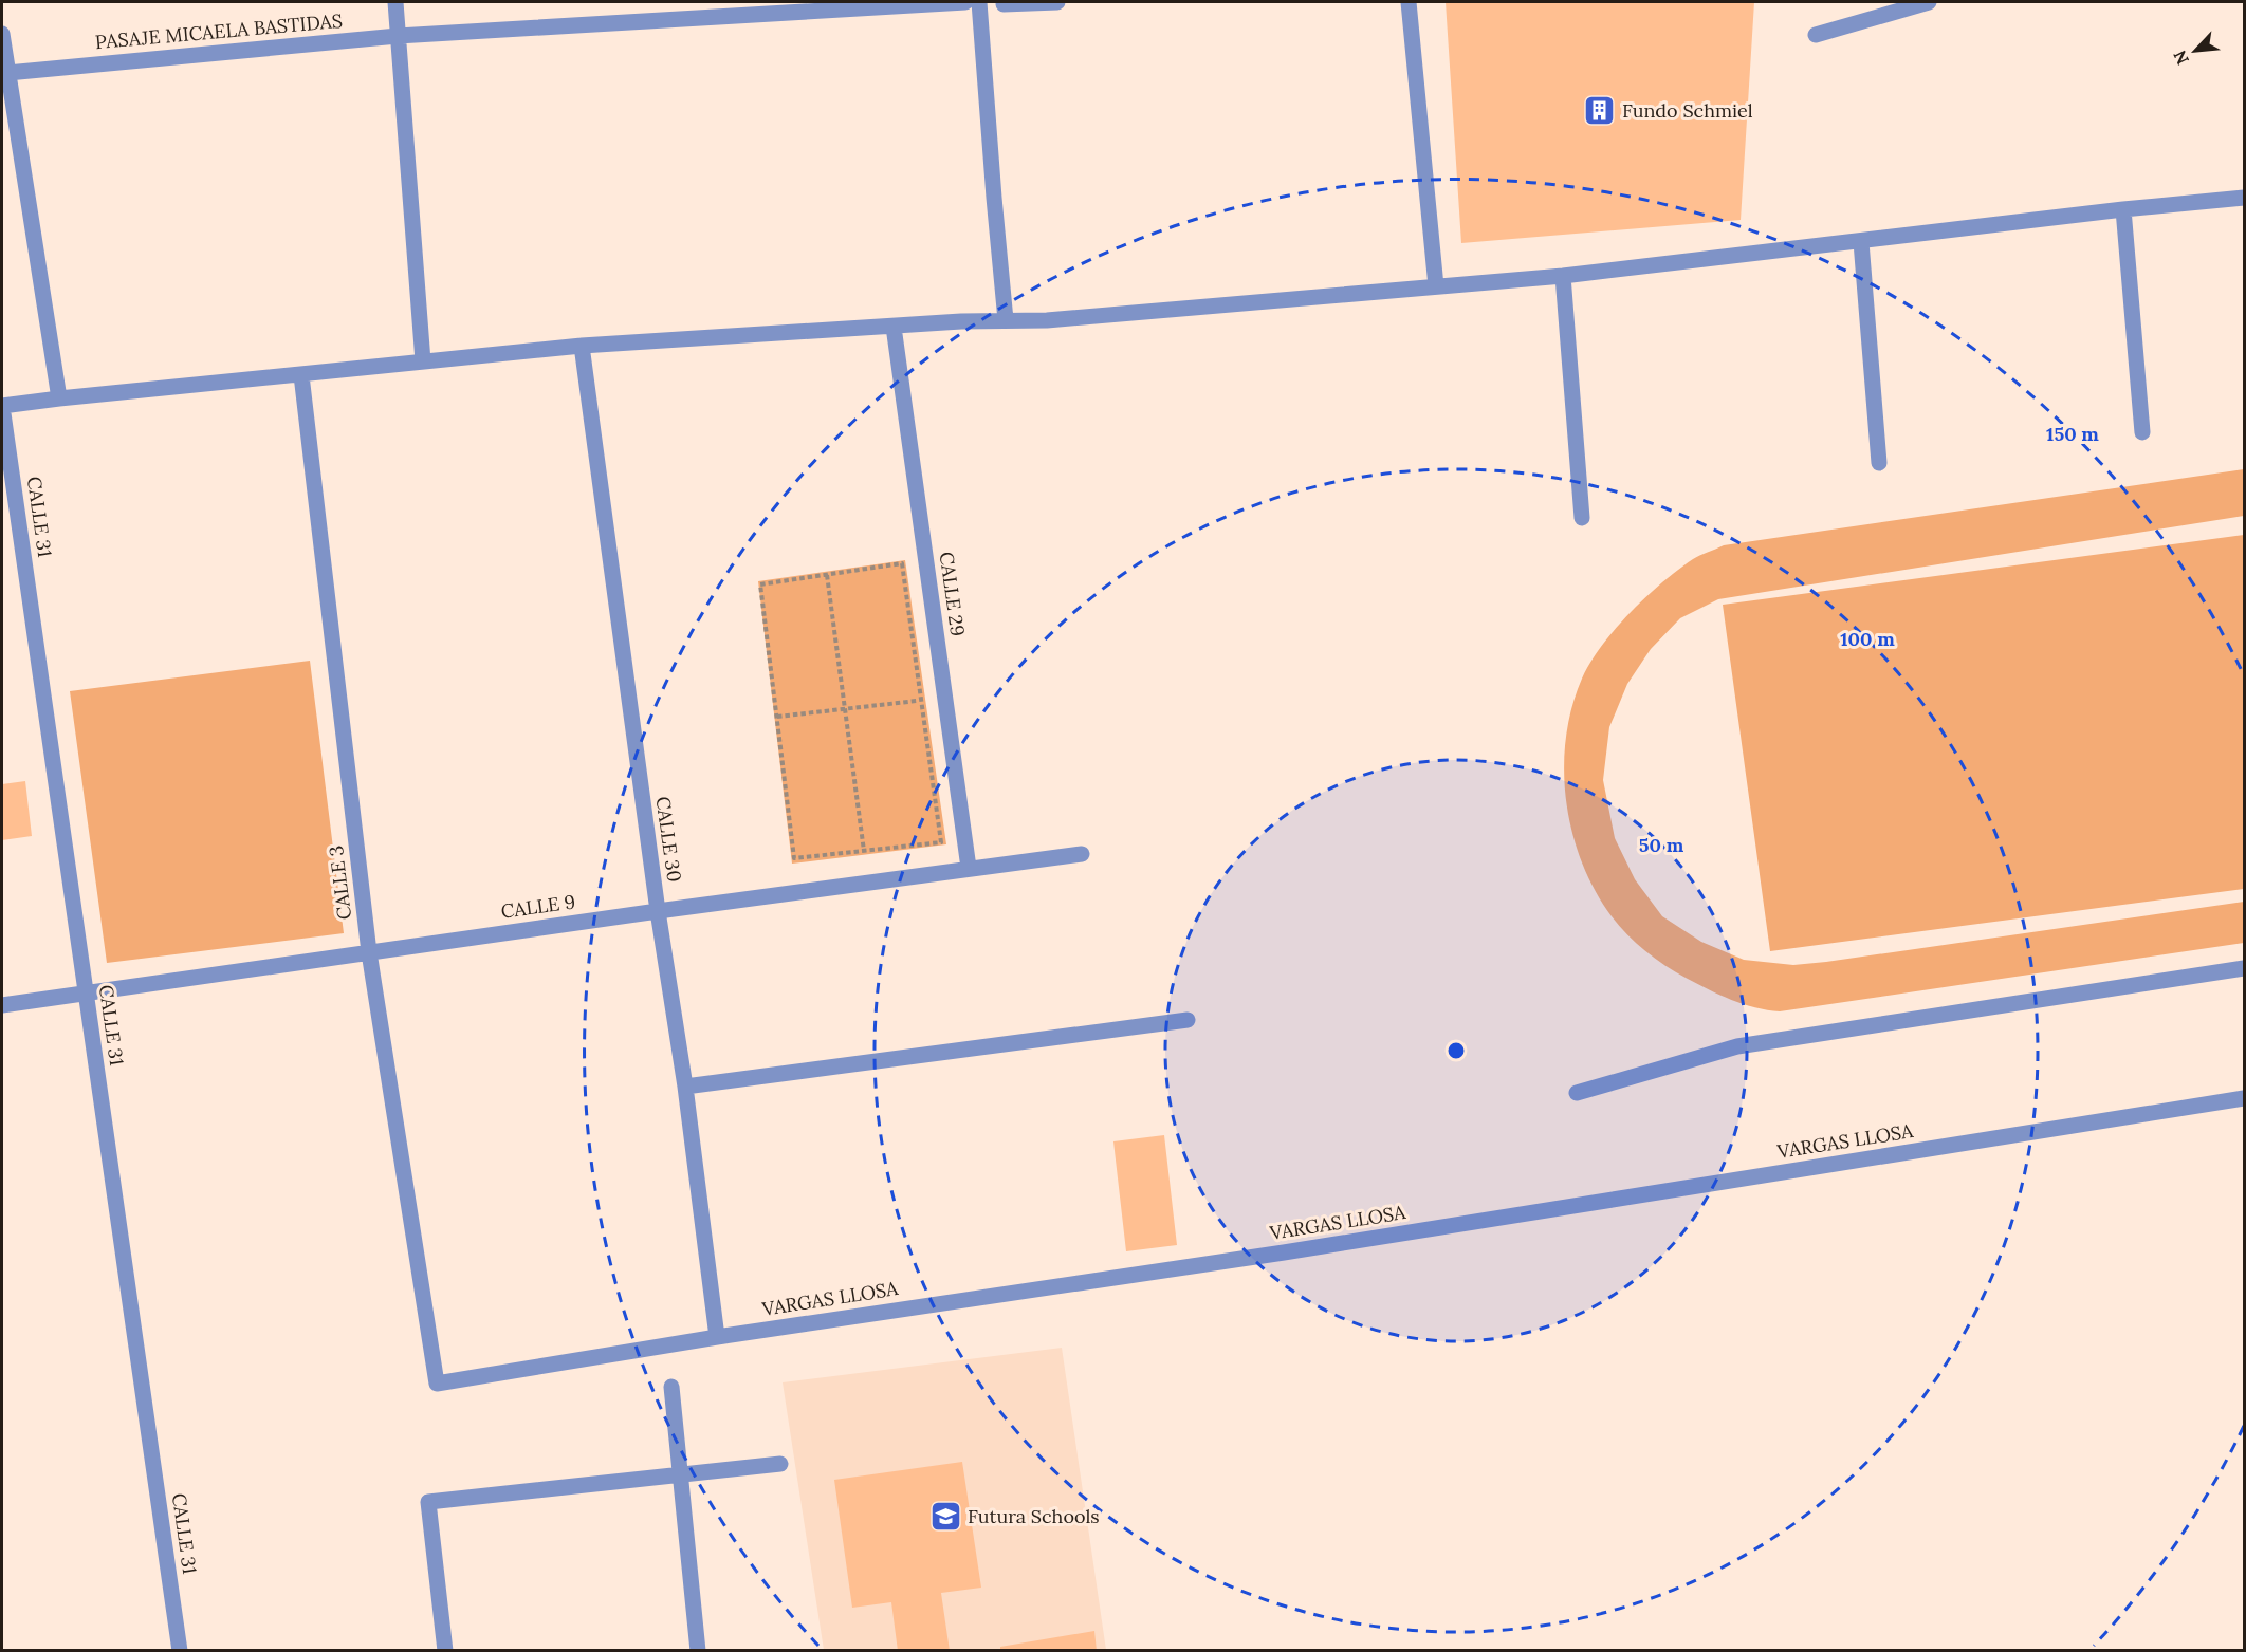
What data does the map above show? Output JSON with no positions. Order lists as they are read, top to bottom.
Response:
{
  "streets": {
    "street": [
      "PASAJE MICAELA BASTIDAS",
      "CALLE 31",
      "CALLE 29",
      "CALLE 30",
      "CALLE 3",
      "CALLE 9",
      "VARGAS LLOSA"
    ]
  },
  "crossings": [
    ["CALLE 31", "CALLE 9"],
    ["CALLE 29", "CALLE 9"],
    ["CALLE 30", "CALLE 9"],
    ["CALLE 30", "VARGAS LLOSA"],
    ["CALLE 3", "CALLE 9"],
    ["CALLE 3", "VARGAS LLOSA"]
  ],
  "places": {
    "building": ["Fundo Schmiel"],
    "school or university": ["Futura Schools"]
  },
  "north": "bottom left",
  "rings": ["150 m", "100 m", "50 m"]
}
